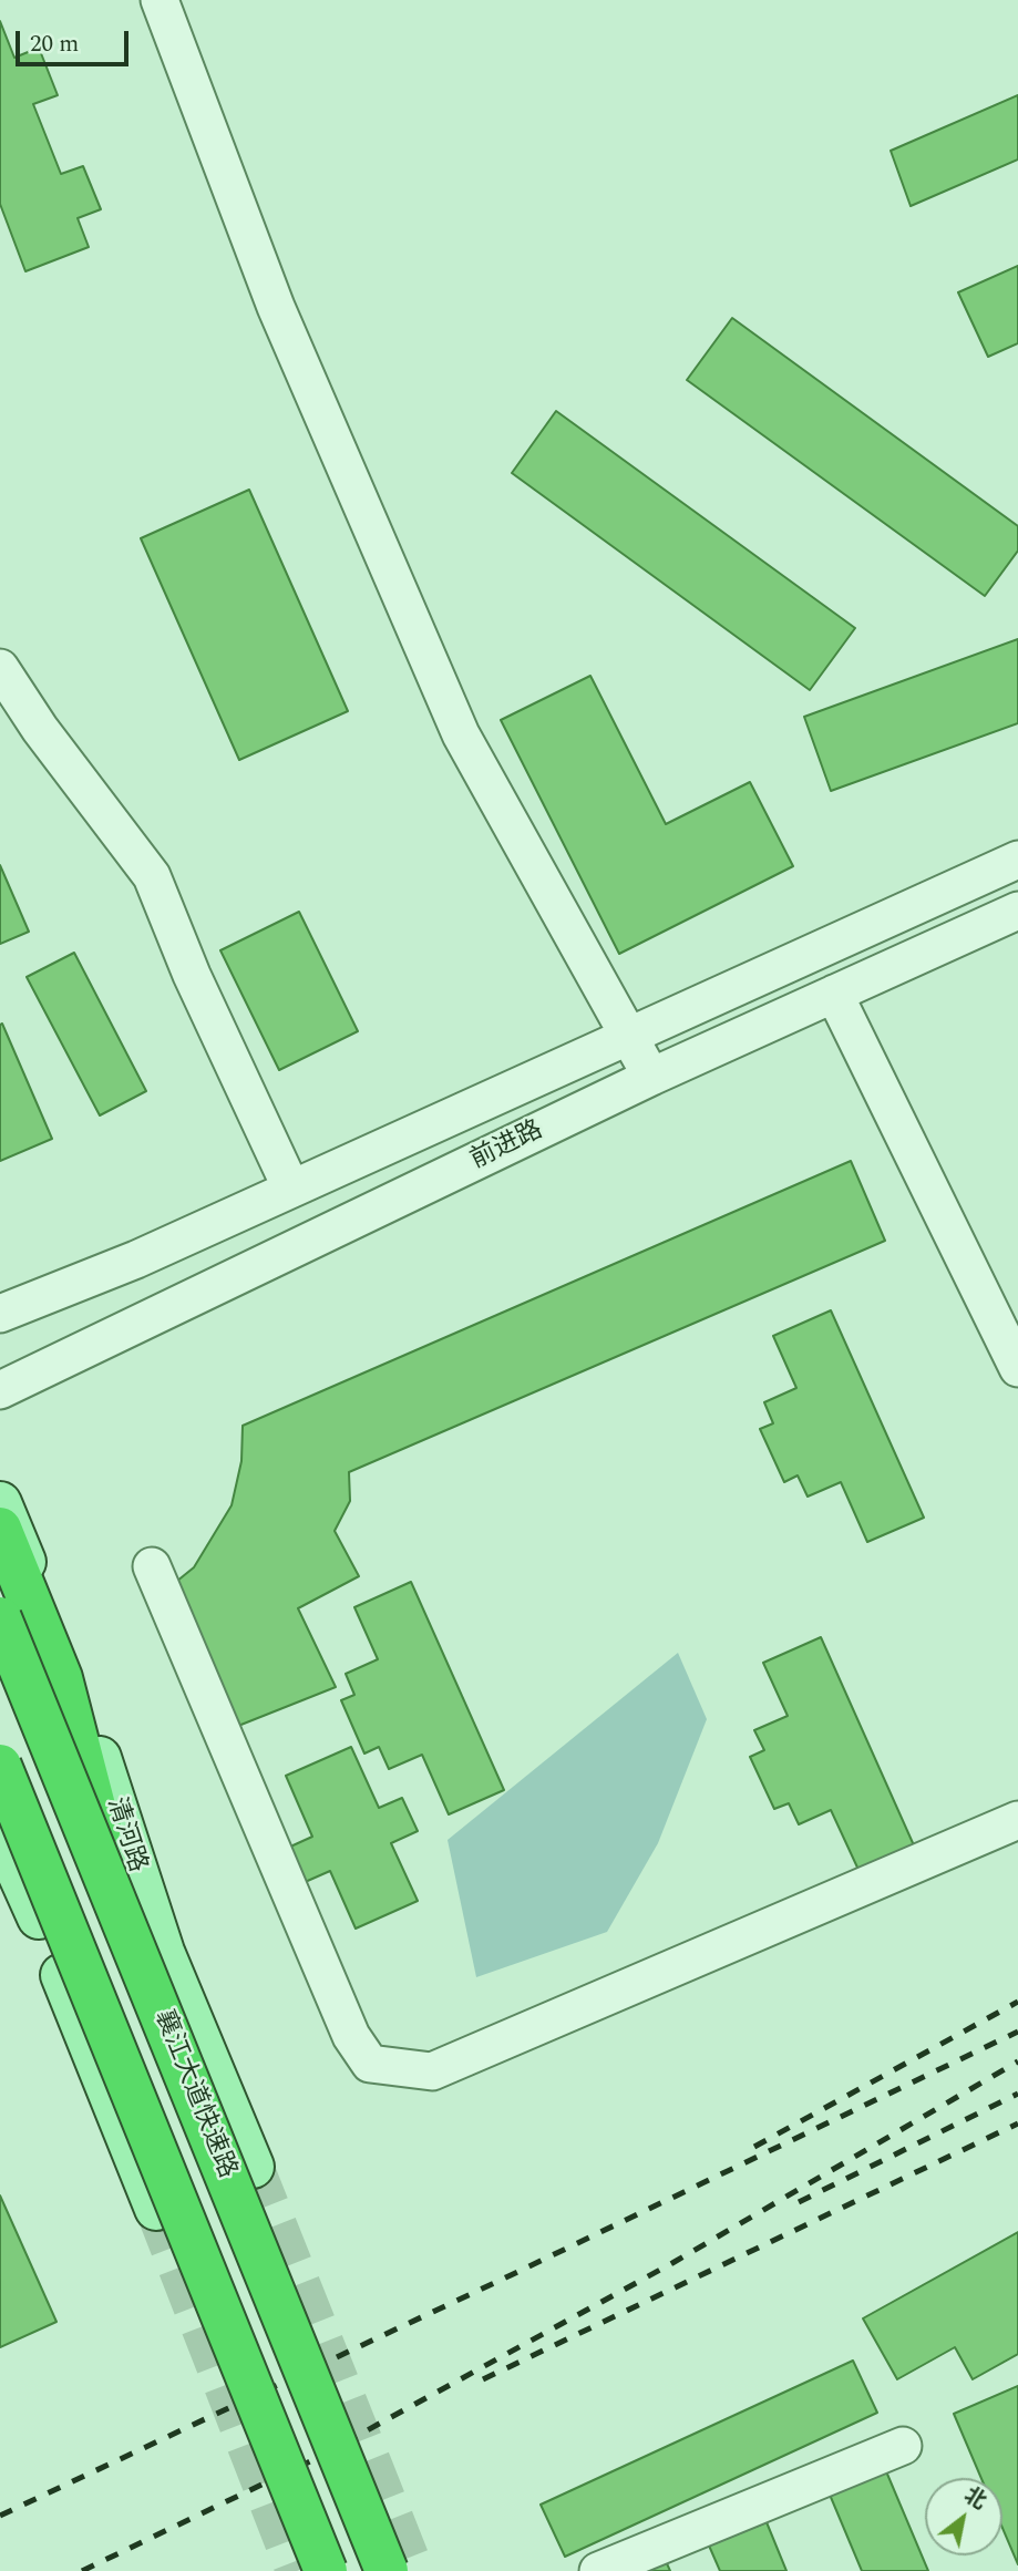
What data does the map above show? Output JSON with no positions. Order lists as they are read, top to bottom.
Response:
{
  "streets": {
    "highway": ["襄江大道快速路"],
    "main road": ["清河路"],
    "street": ["前进路"]
  },
  "scale_bar": "20 m",
  "north": "top right"
}
